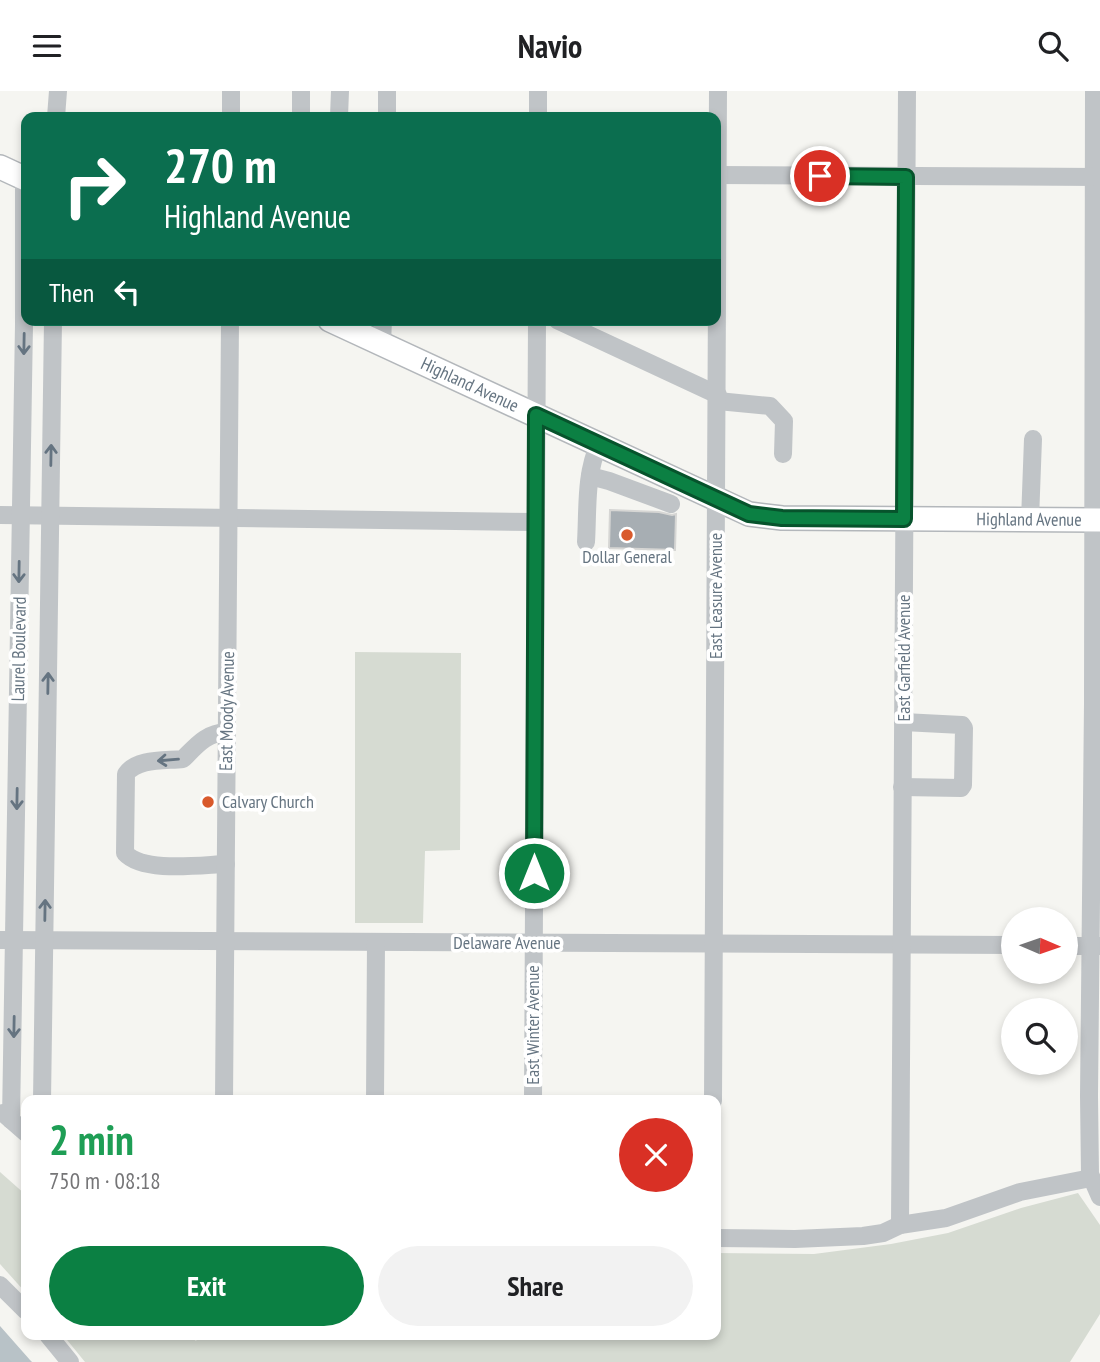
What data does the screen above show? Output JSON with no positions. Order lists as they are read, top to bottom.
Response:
{
  "streets": {
    "main road": ["Highland Avenue"],
    "street": [
      "East Leasure Avenue",
      "Laurel Boulevard",
      "East Garfield Avenue",
      "East Moody Avenue",
      "Delaware Avenue",
      "East Winter Avenue"
    ]
  },
  "crossings": [
    ["Highland Avenue", "East Leasure Avenue"],
    ["Highland Avenue", "East Garfield Avenue"],
    ["Highland Avenue", "East Winter Avenue"],
    ["East Leasure Avenue", "Delaware Avenue"],
    ["Laurel Boulevard", "Delaware Avenue"],
    ["East Garfield Avenue", "Delaware Avenue"],
    ["East Moody Avenue", "Delaware Avenue"],
    ["Delaware Avenue", "East Winter Avenue"]
  ],
  "places": ["Dollar General", "Calvary Church"],
  "north": "right",
  "page": {
    "header": "Navio",
    "turn": ["270 m", "Highland Avenue"],
    "then": "Then",
    "heading": ["2 min", "750 m · 08:18"],
    "buttons": ["Exit", "Share"]
  }
}
